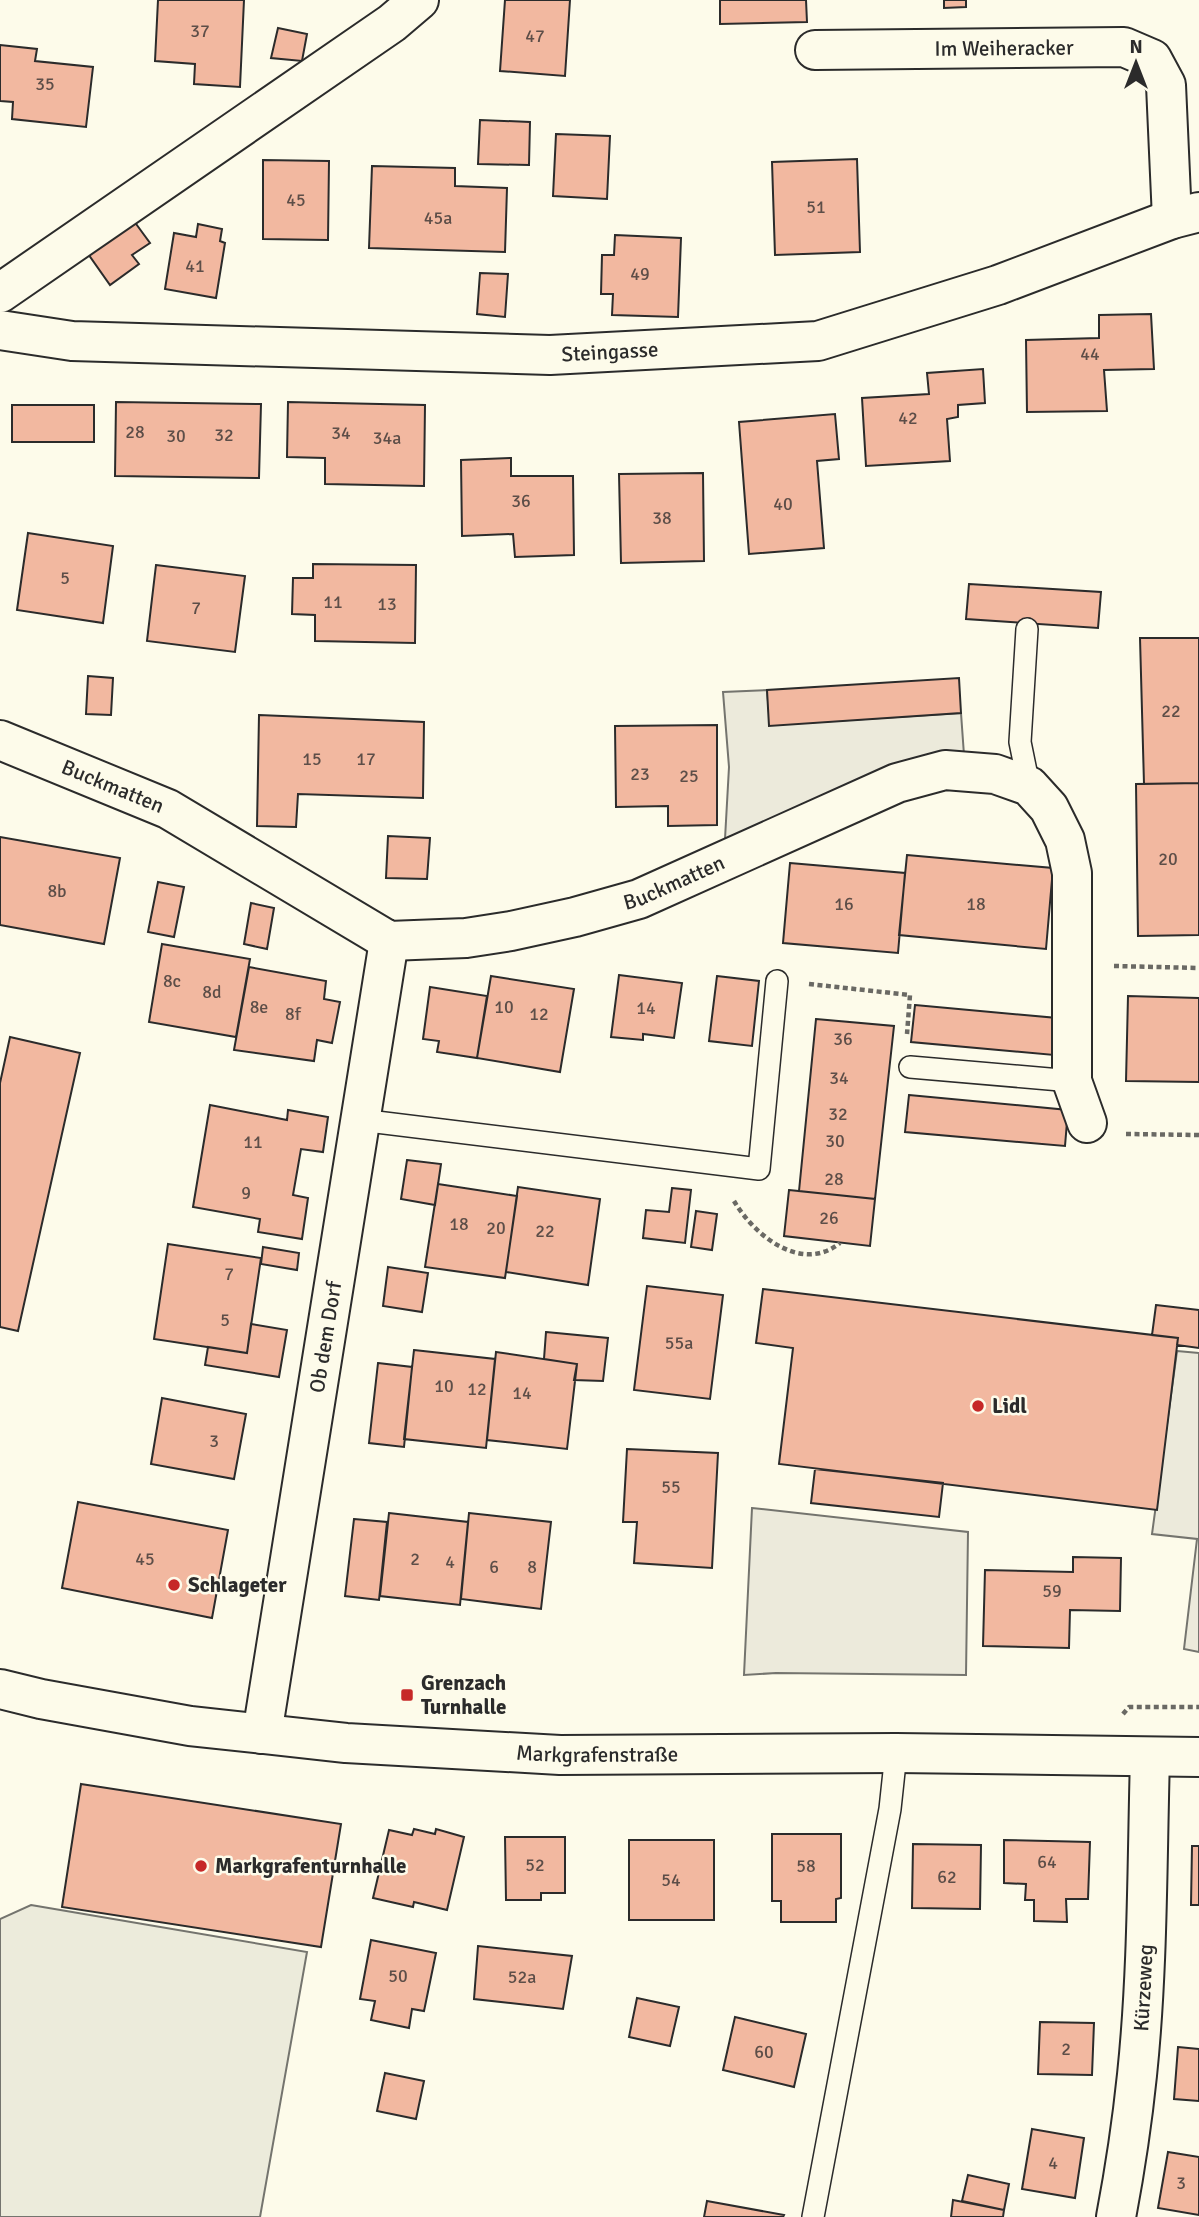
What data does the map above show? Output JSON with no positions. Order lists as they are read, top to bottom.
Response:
{
  "streets": {
    "street": [
      "Im Weiheracker",
      "Steingasse",
      "Buckmatten",
      "Ob dem Dorf",
      "Markgrafenstraße",
      "Kürzeweg"
    ]
  },
  "crossings": [
    ["Im Weiheracker", "Steingasse"],
    ["Buckmatten", "Ob dem Dorf"],
    ["Ob dem Dorf", "Markgrafenstraße"],
    ["Markgrafenstraße", "Kürzeweg"]
  ],
  "places": {
    "other": ["Lidl", "Schlageter", "Markgrafenturnhalle"],
    "transit": ["Grenzach Turnhalle"]
  },
  "house_numbers": [
    "37",
    "47",
    "35",
    "45",
    "51",
    "45a",
    "41",
    "49",
    "44",
    "42",
    "28",
    "34",
    "32",
    "30",
    "34a",
    "36",
    "40",
    "38",
    "5",
    "11",
    "13",
    "7",
    "22",
    "15",
    "17",
    "23",
    "25",
    "20",
    "8b",
    "16",
    "18",
    "8c",
    "8d",
    "8e",
    "10",
    "14",
    "8f",
    "12",
    "36",
    "34",
    "32",
    "30",
    "11",
    "28",
    "9",
    "26",
    "18",
    "20",
    "22",
    "7",
    "5",
    "55a",
    "10",
    "12",
    "14",
    "3",
    "55",
    "45",
    "2",
    "4",
    "6",
    "8",
    "59",
    "64",
    "52",
    "58",
    "62",
    "54",
    "50",
    "52a",
    "2",
    "60",
    "4",
    "3"
  ],
  "north": "top"
}
